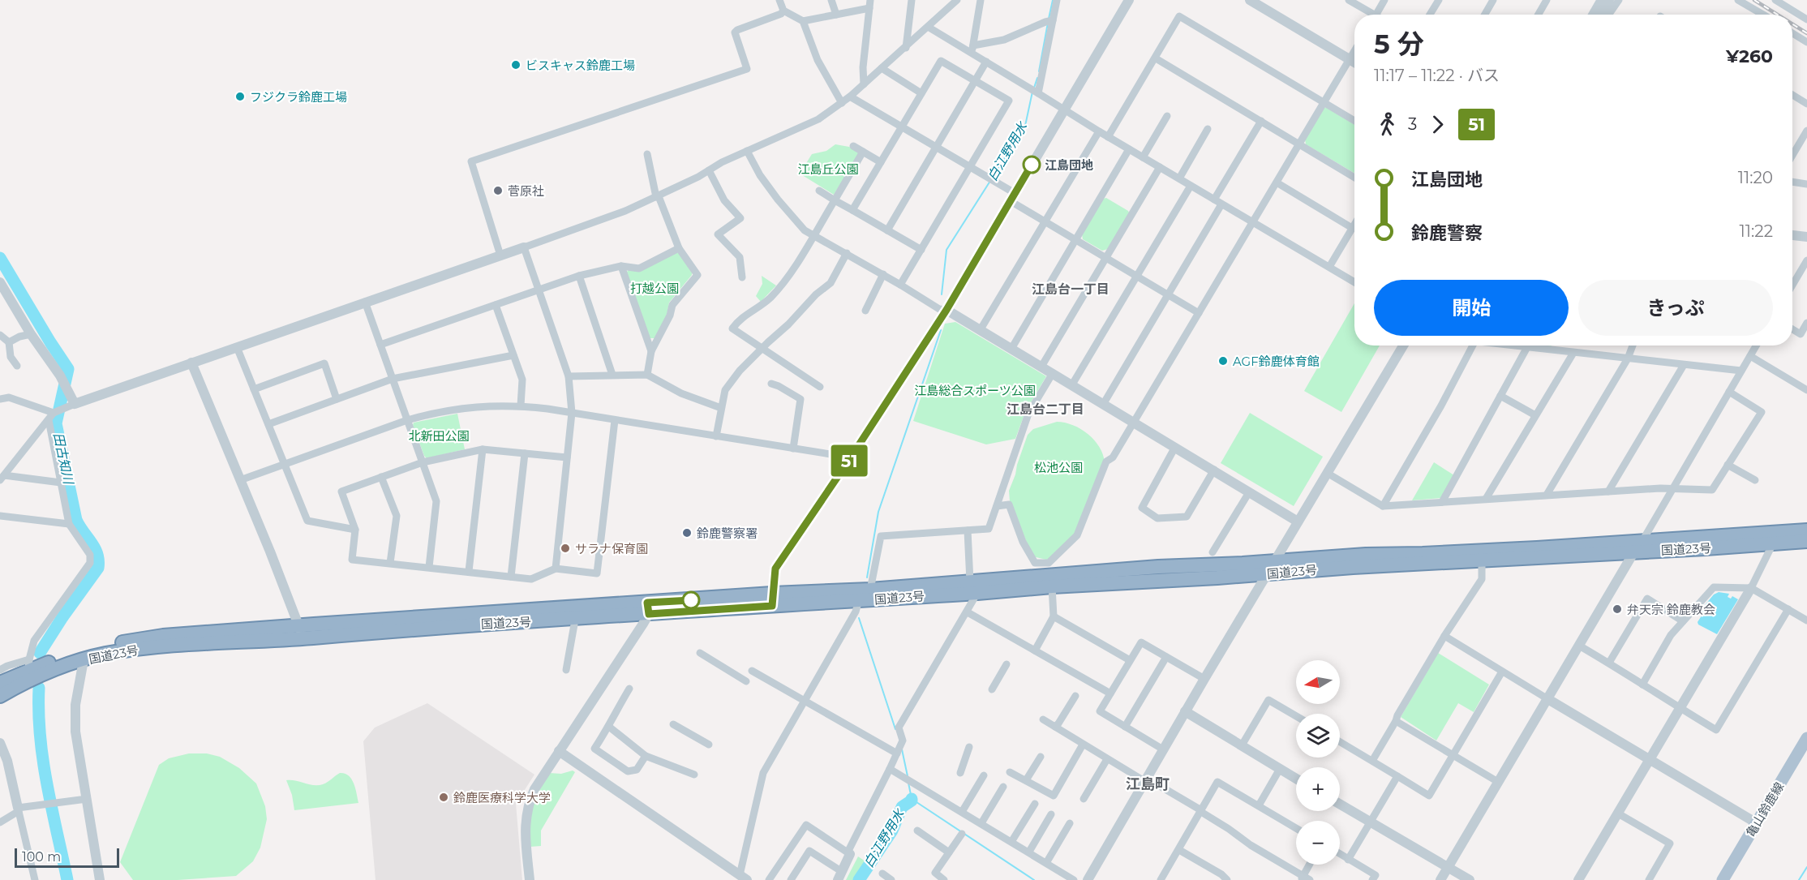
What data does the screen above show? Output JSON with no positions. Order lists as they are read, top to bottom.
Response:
{
  "streets": {
    "highway": ["国道23号"],
    "main road": ["亀山鈴鹿線"]
  },
  "districts": ["江島台一丁目", "江島台二丁目", "江島町"],
  "water": ["白江野用水", "田古知川"],
  "parks": [
    "江島丘公園",
    "打越公園",
    "江島総合スポーツ公園",
    "北新田公園",
    "松池公園"
  ],
  "places": [
    "ビスキャス鈴鹿工場",
    "フジクラ鈴鹿工場",
    "江島団地",
    "菅原社",
    "AGF鈴鹿体育館",
    "鈴鹿警察署",
    "サラナ保育園",
    "弁天宗 鈴鹿教会",
    "鈴鹿医療科学大学"
  ],
  "lines": ["bus line 51"],
  "scale_bar": "100 m",
  "north": "left",
  "page": {
    "on_map": "51",
    "heading": ["5 分", "11:17 – 11:22 · バス", "¥260"],
    "legs": ["3", "51"],
    "list": [
      {
        "name": "江島団地",
        "value": "11:20"
      },
      {
        "name": "鈴鹿警察",
        "value": "11:22"
      }
    ],
    "buttons": ["開始", "きっぷ"],
    "map_buttons": ["+", "−"],
    "scale": "100 m"
  }
}
